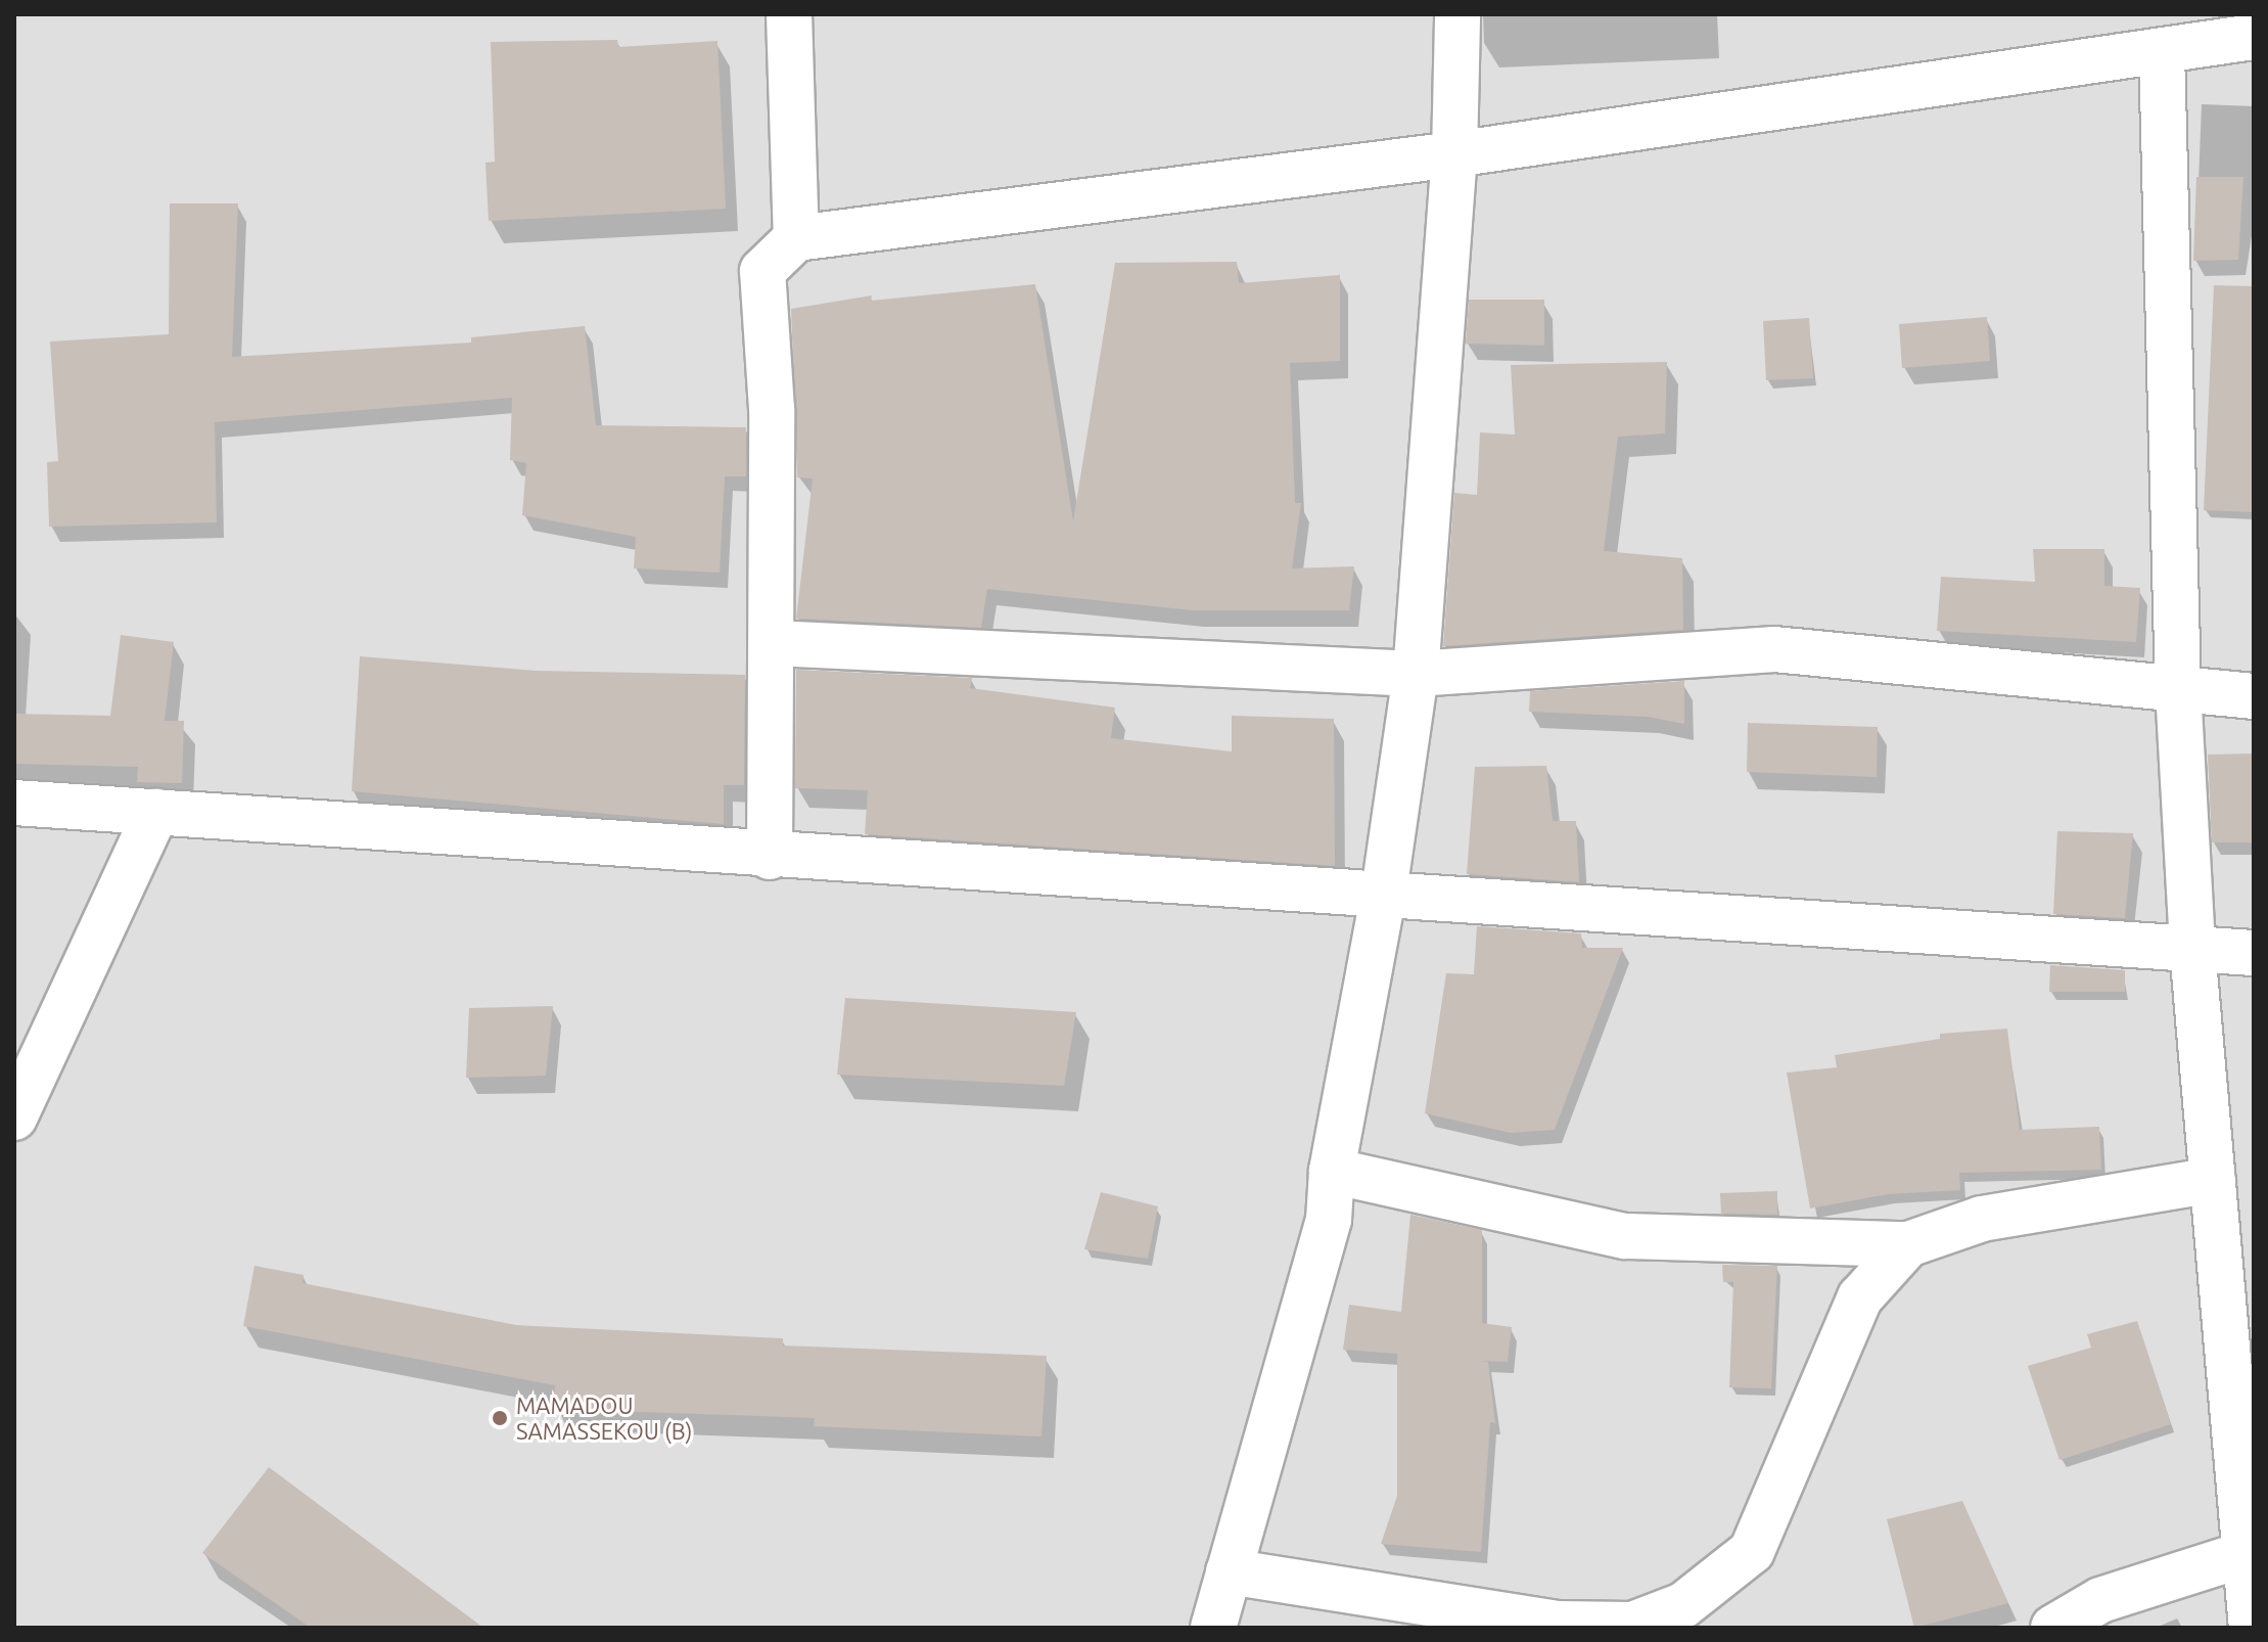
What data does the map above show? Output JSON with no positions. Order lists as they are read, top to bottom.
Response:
{
  "places": ["MAMADOU SAMASSEKOU (B)"]
}
